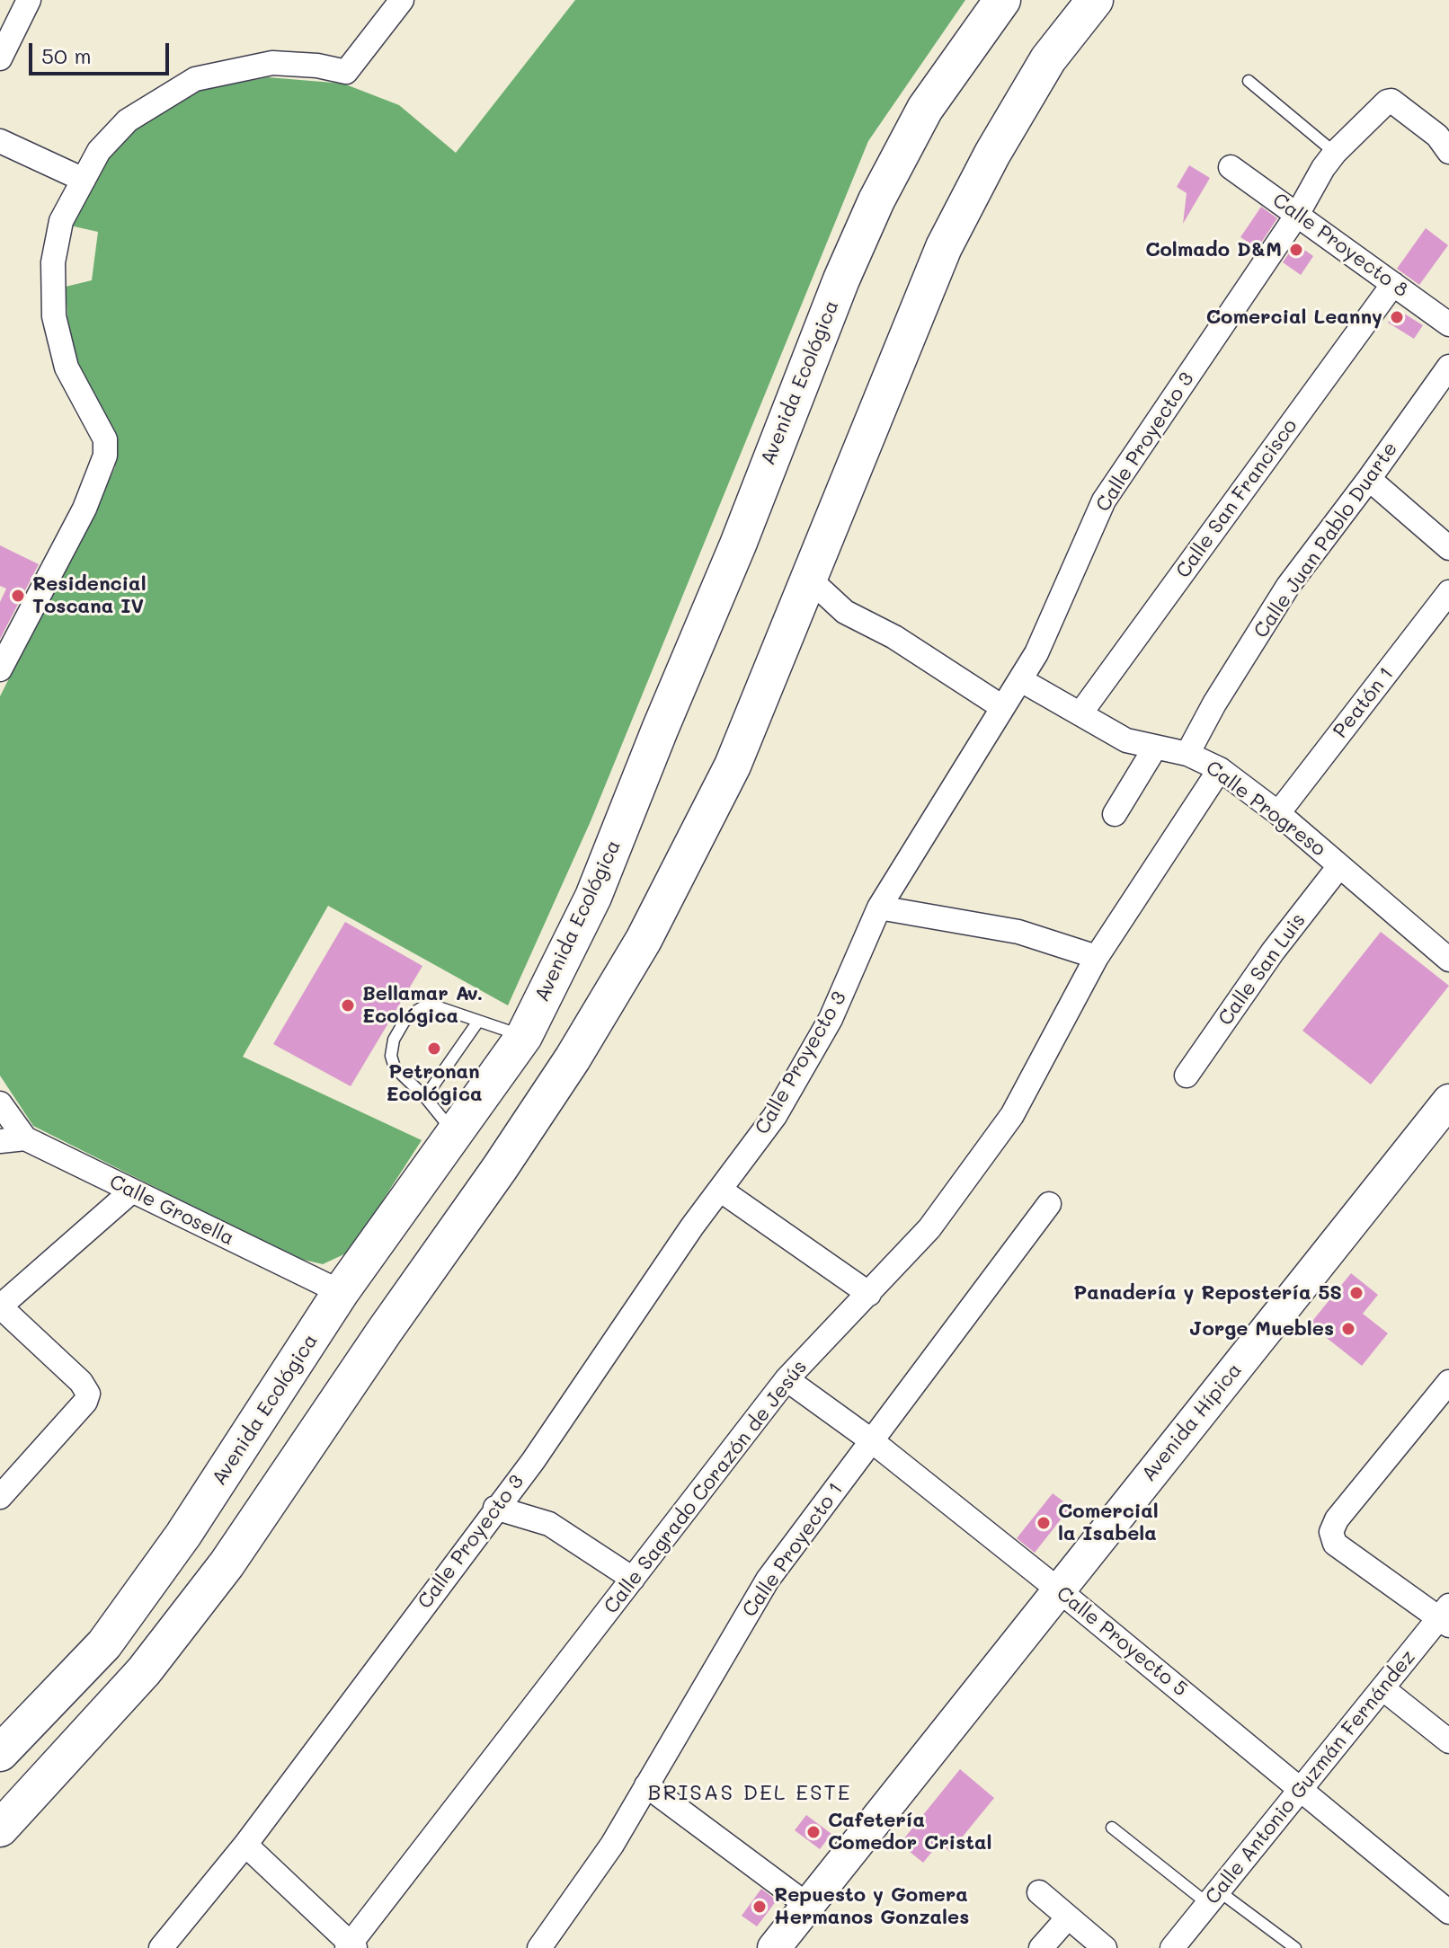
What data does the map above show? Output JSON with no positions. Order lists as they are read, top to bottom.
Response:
{
  "streets": {
    "main road": ["Avenida Ecológica"],
    "street": [
      "Calle Proyecto 8",
      "Calle Proyecto 3",
      "Calle San Francisco",
      "Calle Juan Pablo Duarte",
      "Peatón 1",
      "Calle Progreso",
      "Calle San Luis",
      "Calle Grosella",
      "Avenida Hípica",
      "Calle Sagrado Corazón de Jesús",
      "Calle Proyecto 1",
      "Calle Proyecto 5",
      "Calle Antonio Guzmán Fernández"
    ]
  },
  "crossings": [
    ["Calle Proyecto 8", "Calle Proyecto 3"],
    ["Calle Proyecto 8", "Calle San Francisco"],
    ["Avenida Ecológica", "Calle Grosella"],
    ["Calle Proyecto 3", "Calle Progreso"],
    ["Calle San Francisco", "Calle Progreso"],
    ["Calle Juan Pablo Duarte", "Calle Progreso"],
    ["Peatón 1", "Calle Progreso"],
    ["Calle Progreso", "Calle San Luis"],
    ["Calle Progreso", "Calle Sagrado Corazón de Jesús"],
    ["Avenida Hípica", "Calle Proyecto 5"],
    ["Calle Sagrado Corazón de Jesús", "Calle Proyecto 5"],
    ["Calle Proyecto 1", "Calle Proyecto 5"],
    ["Calle Proyecto 5", "Calle Antonio Guzmán Fernández"]
  ],
  "districts": ["BRISAS DEL ESTE"],
  "places": [
    "Colmado D&M",
    "Comercial Leanny",
    "Residencial Toscana IV",
    "Bellamar Av. Ecológica",
    "Petronan Ecológica",
    "Panadería y Repostería 5S",
    "Jorge Muebles",
    "Comercial la Isabela",
    "Cafetería Comedor Cristal",
    "Repuesto y Gomera Hermanos Gonzales"
  ],
  "scale_bar": "50 m"
}
